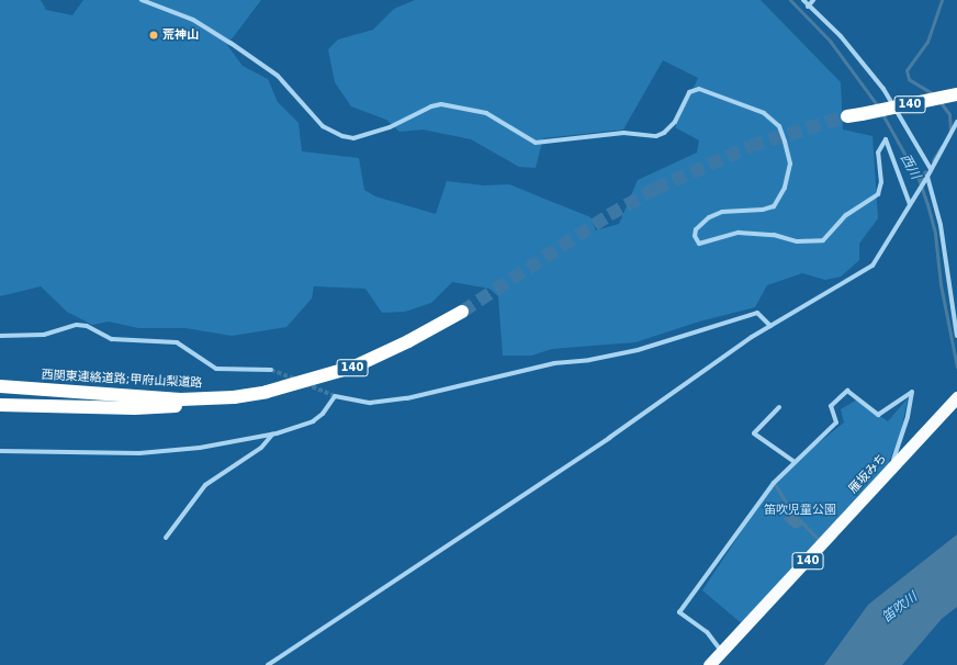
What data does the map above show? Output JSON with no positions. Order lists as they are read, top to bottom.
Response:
{
  "streets": {
    "highway": ["140", "西関東連絡道路;甲府山梨道路", "雁坂みち"]
  },
  "water": ["西川", "笛吹川"],
  "parks": ["笛吹児童公園"],
  "places": ["荒神山"]
}
